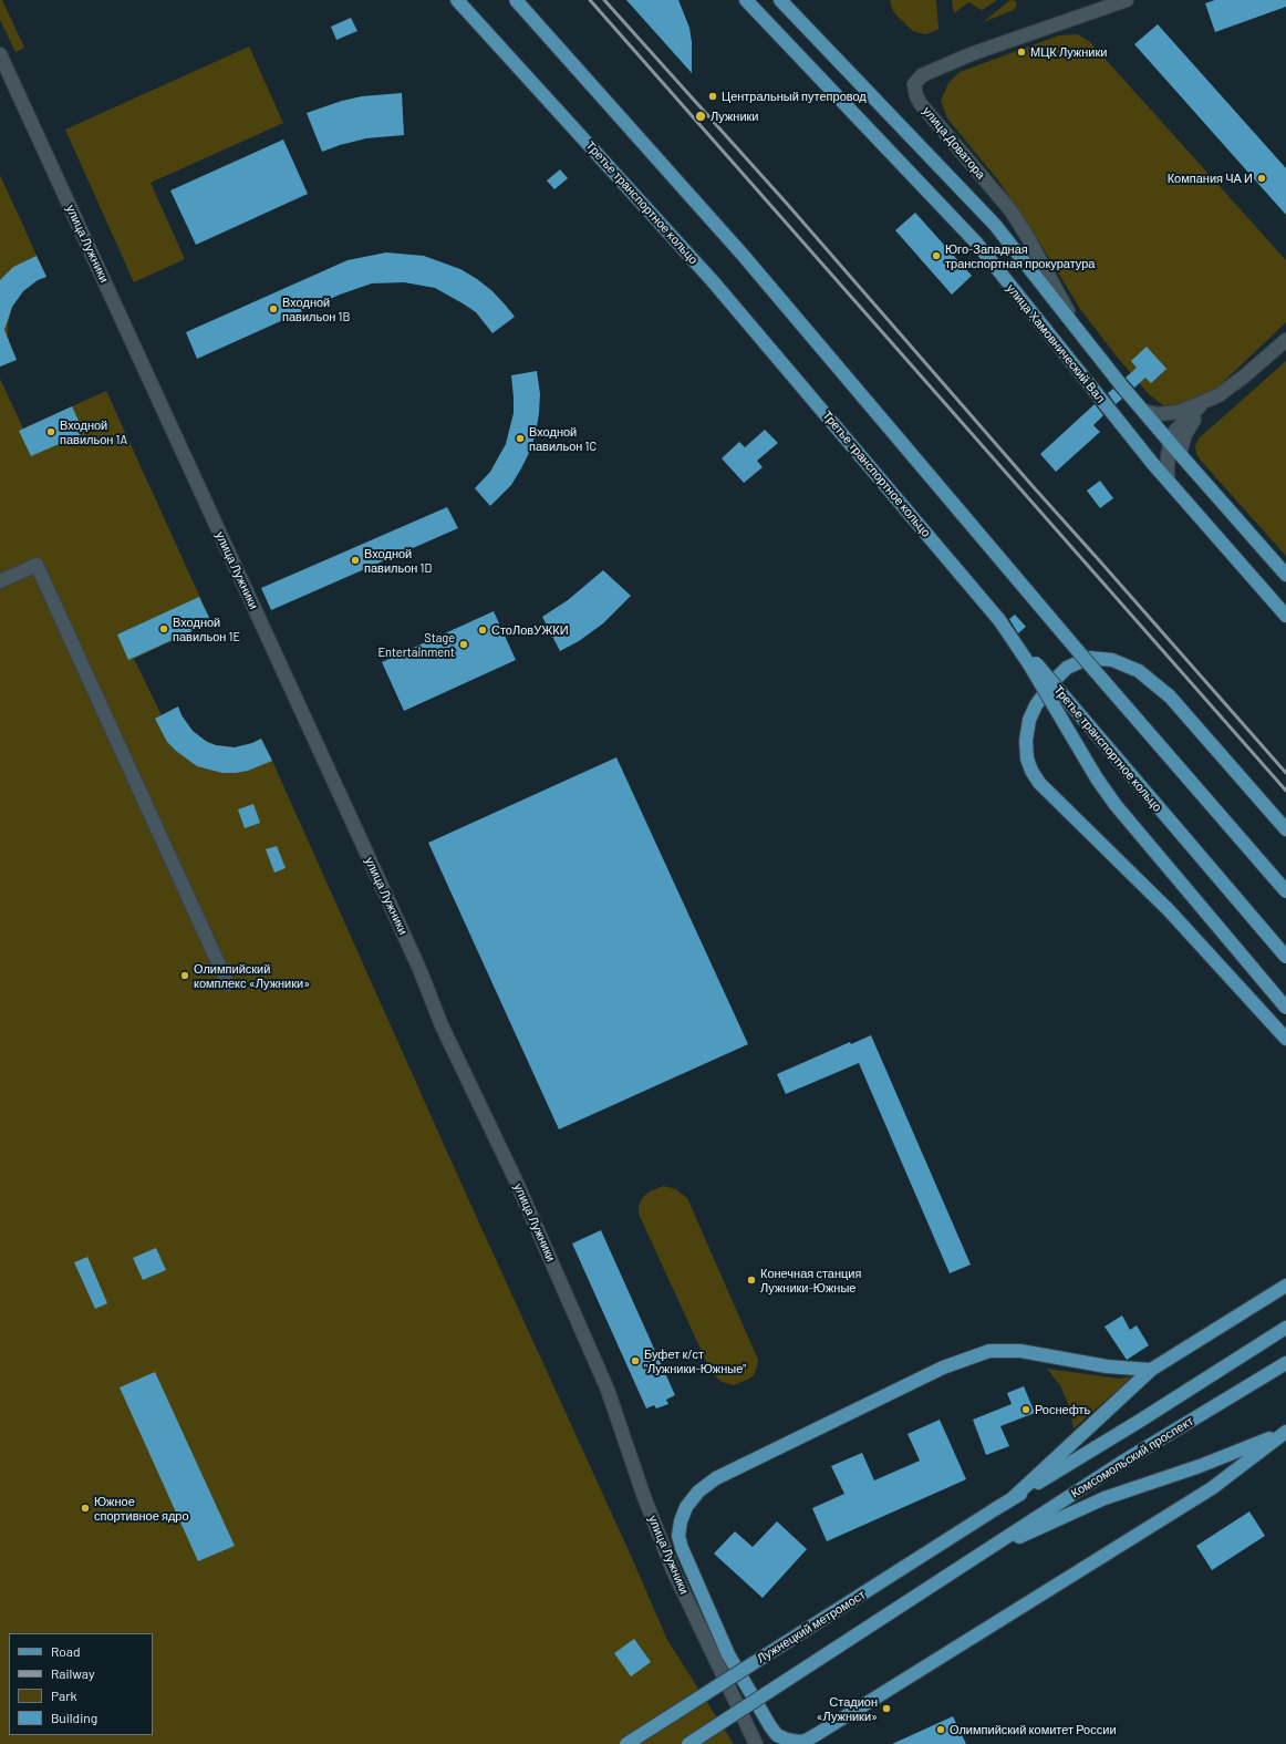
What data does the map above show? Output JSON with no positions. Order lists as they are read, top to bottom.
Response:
{
  "streets": {
    "main road": [
      "Третье транспортное кольцо",
      "улица Хамовнический Вал",
      "Комсомольский проспект",
      "Лужнецкий метромост"
    ],
    "street": ["улица Доватора", "улица Лужники"]
  },
  "crossings": [
    ["улица Доватора", "улица Хамовнический Вал"]
  ],
  "places": [
    "МЦК Лужники",
    "Центральный путепровод",
    "Лужники",
    "Компания ЧА И",
    "Юго-Западная транспортная прокуратура",
    "Входной павильон 1B",
    "Входной павильон 1A",
    "Входной павильон 1C",
    "Входной павильон 1D",
    "Входной павильон 1E",
    "СтоЛовУЖКИ",
    "Stage Entertainment",
    "Олимпийский комплекс «Лужники»",
    "Конечная станция Лужники-Южные",
    "Буфет к/ст \"Лужники-Южные\"",
    "Роснефть",
    "Южное спортивное ядро",
    "Стадион «Лужники»",
    "Олимпийский комитет России"
  ],
  "legend": [
    "Road",
    "Railway",
    "Park",
    "Building"
  ]
}
